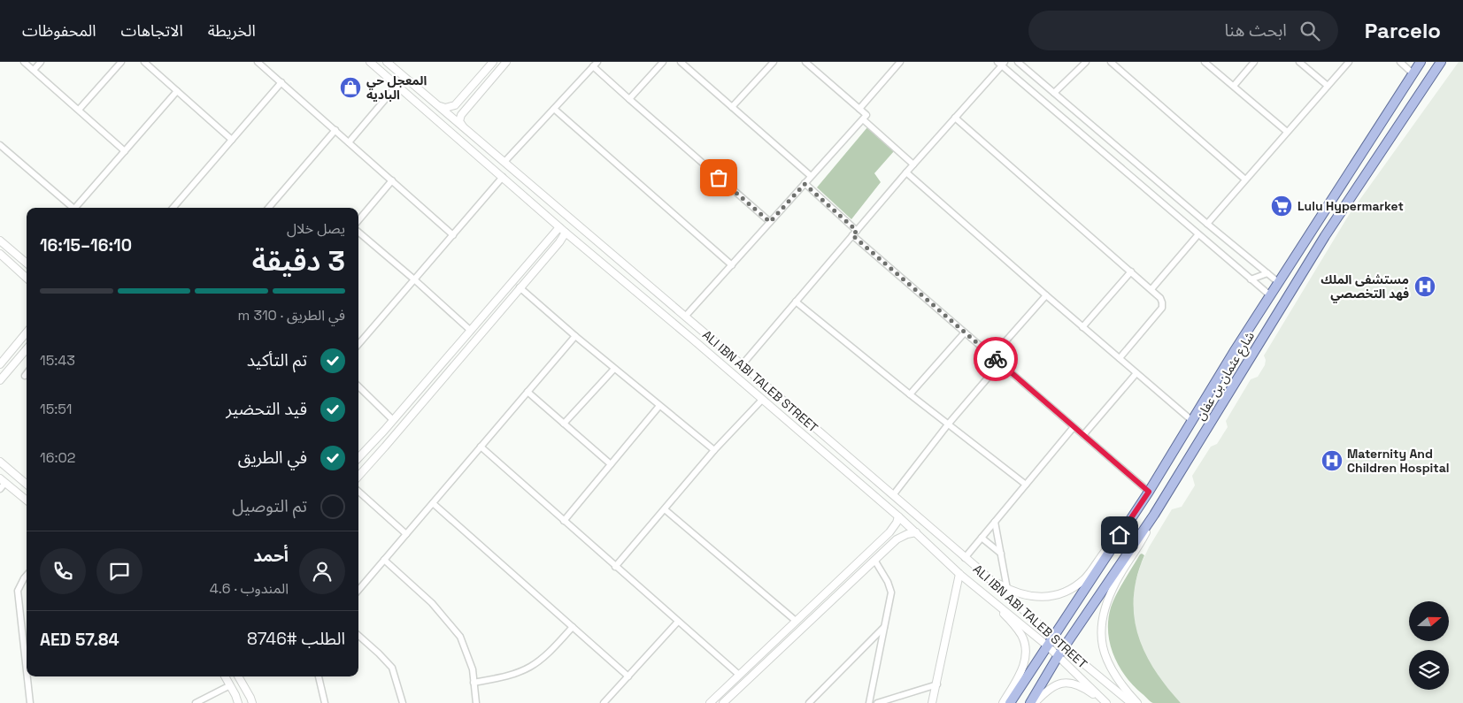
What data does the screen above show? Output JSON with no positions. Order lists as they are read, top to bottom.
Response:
{
  "streets": {
    "main road": ["شارع عثمان بن عفان"],
    "street": ["ALI IBN ABI TALEB STREET"]
  },
  "crossings": [
    ["شارع عثمان بن عفان", "ALI IBN ABI TALEB STREET"]
  ],
  "places": {
    "shop": ["المعجل حي الباديه"],
    "supermarket": ["Lulu Hypermarket"],
    "hospital": ["مستشفى الملك فهد التخصصي", "Maternity And Children Hospital"]
  },
  "north": "right",
  "page": {
    "header": "Parcelo",
    "search": "ابحث هنا",
    "nav": ["الخريطة", "الاتجاهات", "المحفوظات"],
    "heading": ["3 دقيقة", "يصل خلال", "16:10–16:15"],
    "panel": [
      "أحمد",
      "المندوب · 4.6",
      "الطلب #8746",
      "AED 57.84"
    ],
    "bar": "في الطريق · 310 m",
    "list": [
      ["تم التأكيد", "15:43"],
      ["قيد التحضير", "15:51"],
      ["في الطريق", "16:02"],
      "تم التوصيل"
    ]
  }
}
